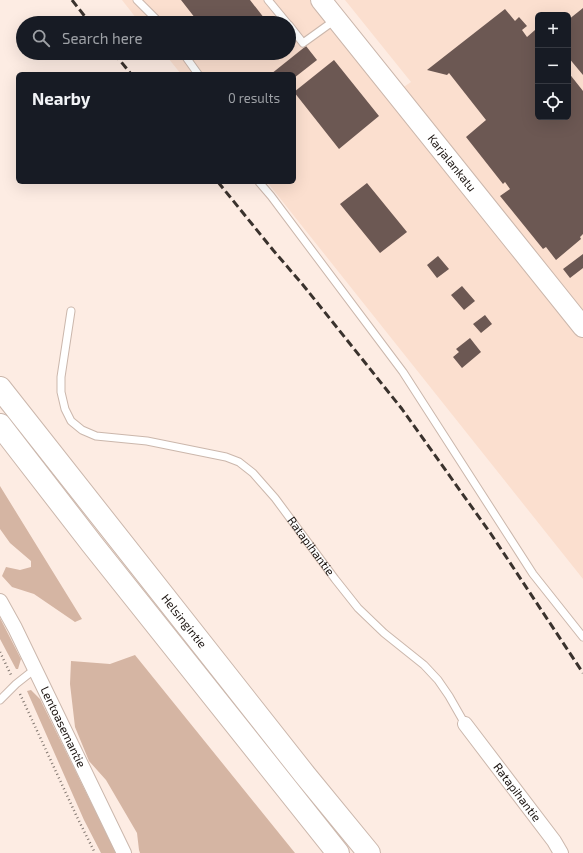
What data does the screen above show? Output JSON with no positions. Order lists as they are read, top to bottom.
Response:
{
  "streets": {
    "highway": ["Helsingintie"],
    "street": ["Karjalankatu", "Ratapihantie", "Lentoasemantie"]
  },
  "page": {
    "map_buttons": ["+", "−"],
    "search": "Search here",
    "heading": ["Nearby", "0 results"]
  }
}
